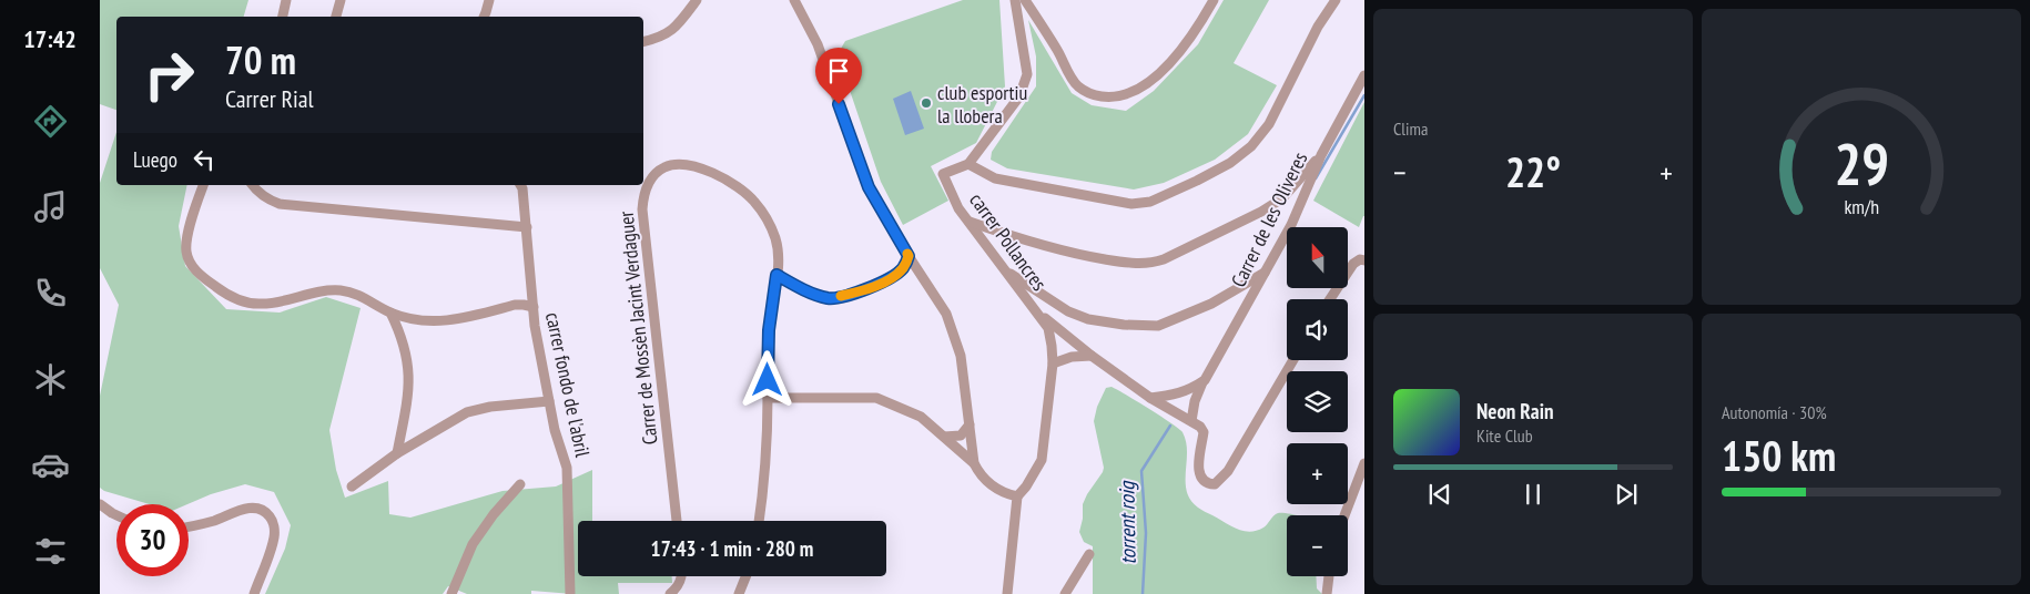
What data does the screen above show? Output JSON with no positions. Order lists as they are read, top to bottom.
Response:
{
  "streets": {
    "street": [
      "Carrer de les Oliveres",
      "carrer Pollancres",
      "Carrer de Mossèn Jacint Verdaguer",
      "carrer fondo de l'abril"
    ]
  },
  "water": ["torrent roig"],
  "places": ["club esportiu la llobera"],
  "north": "top",
  "page": {
    "tabs": "17:42",
    "tile": [
      "Clima",
      ["Autonomía · 30%", "150 km"]
    ],
    "turn": ["70 m", "Carrer Rial"],
    "then": "Luego",
    "heat": ["−", "22°", "+"],
    "map_buttons": ["+", "−"],
    "song": ["Neon Rain", "Kite Club"],
    "limit": "30",
    "trip": "17:43 · 1 min · 280 m",
    "gauge": ["29", "km/h"]
  }
}
